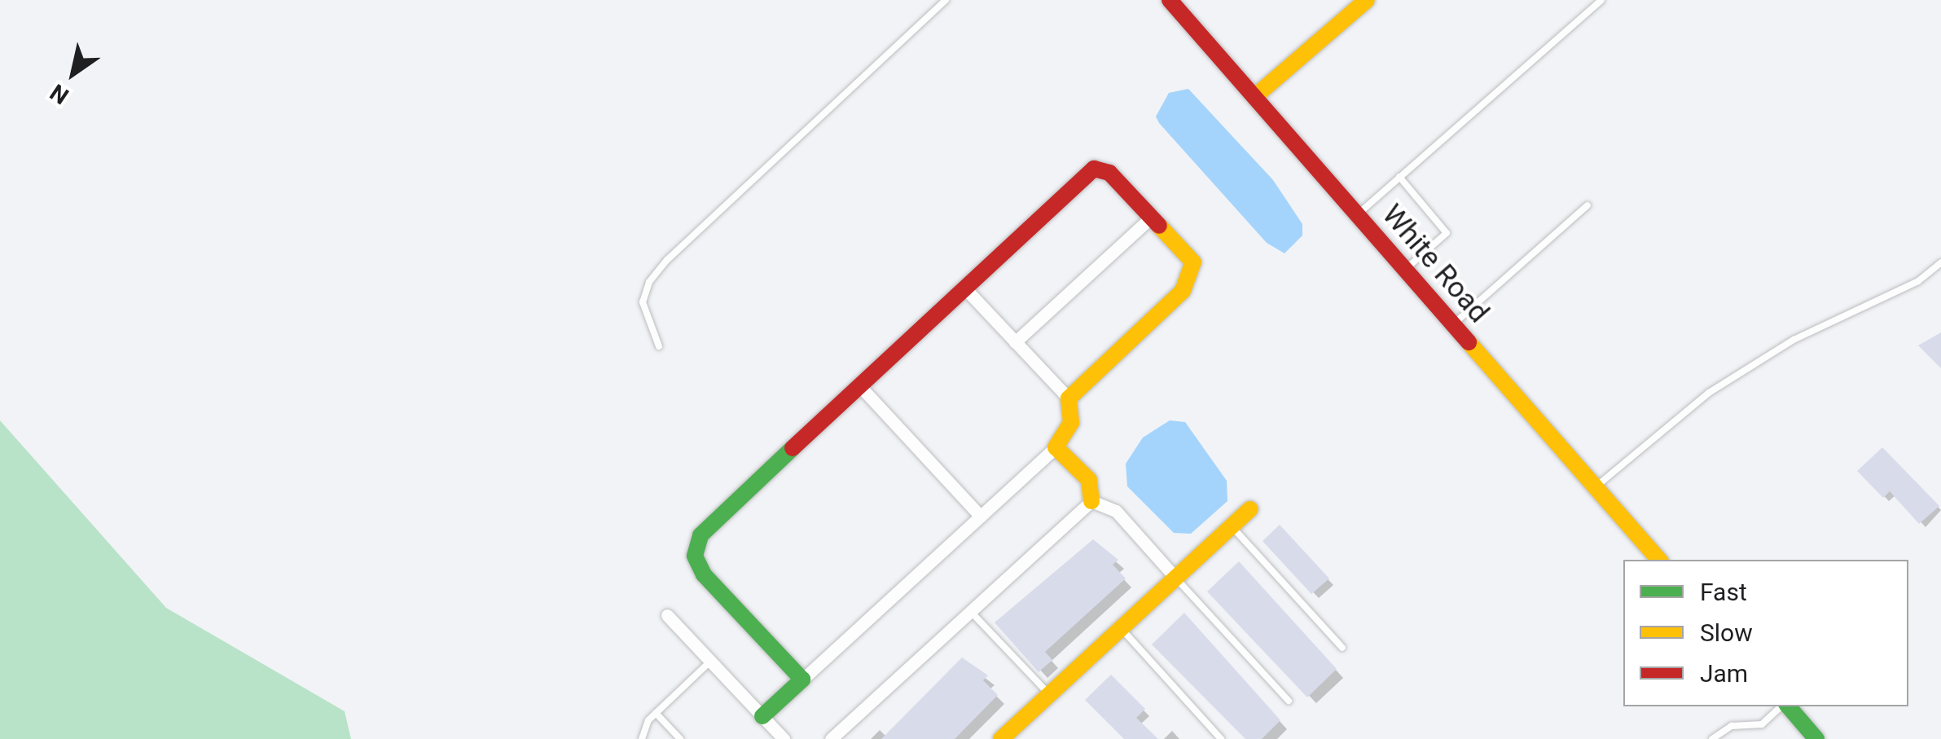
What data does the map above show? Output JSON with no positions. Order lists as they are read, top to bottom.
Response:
{
  "streets": {
    "street": ["White Road"]
  },
  "legend": ["Fast", "Slow", "Jam"],
  "north": "bottom left"
}
